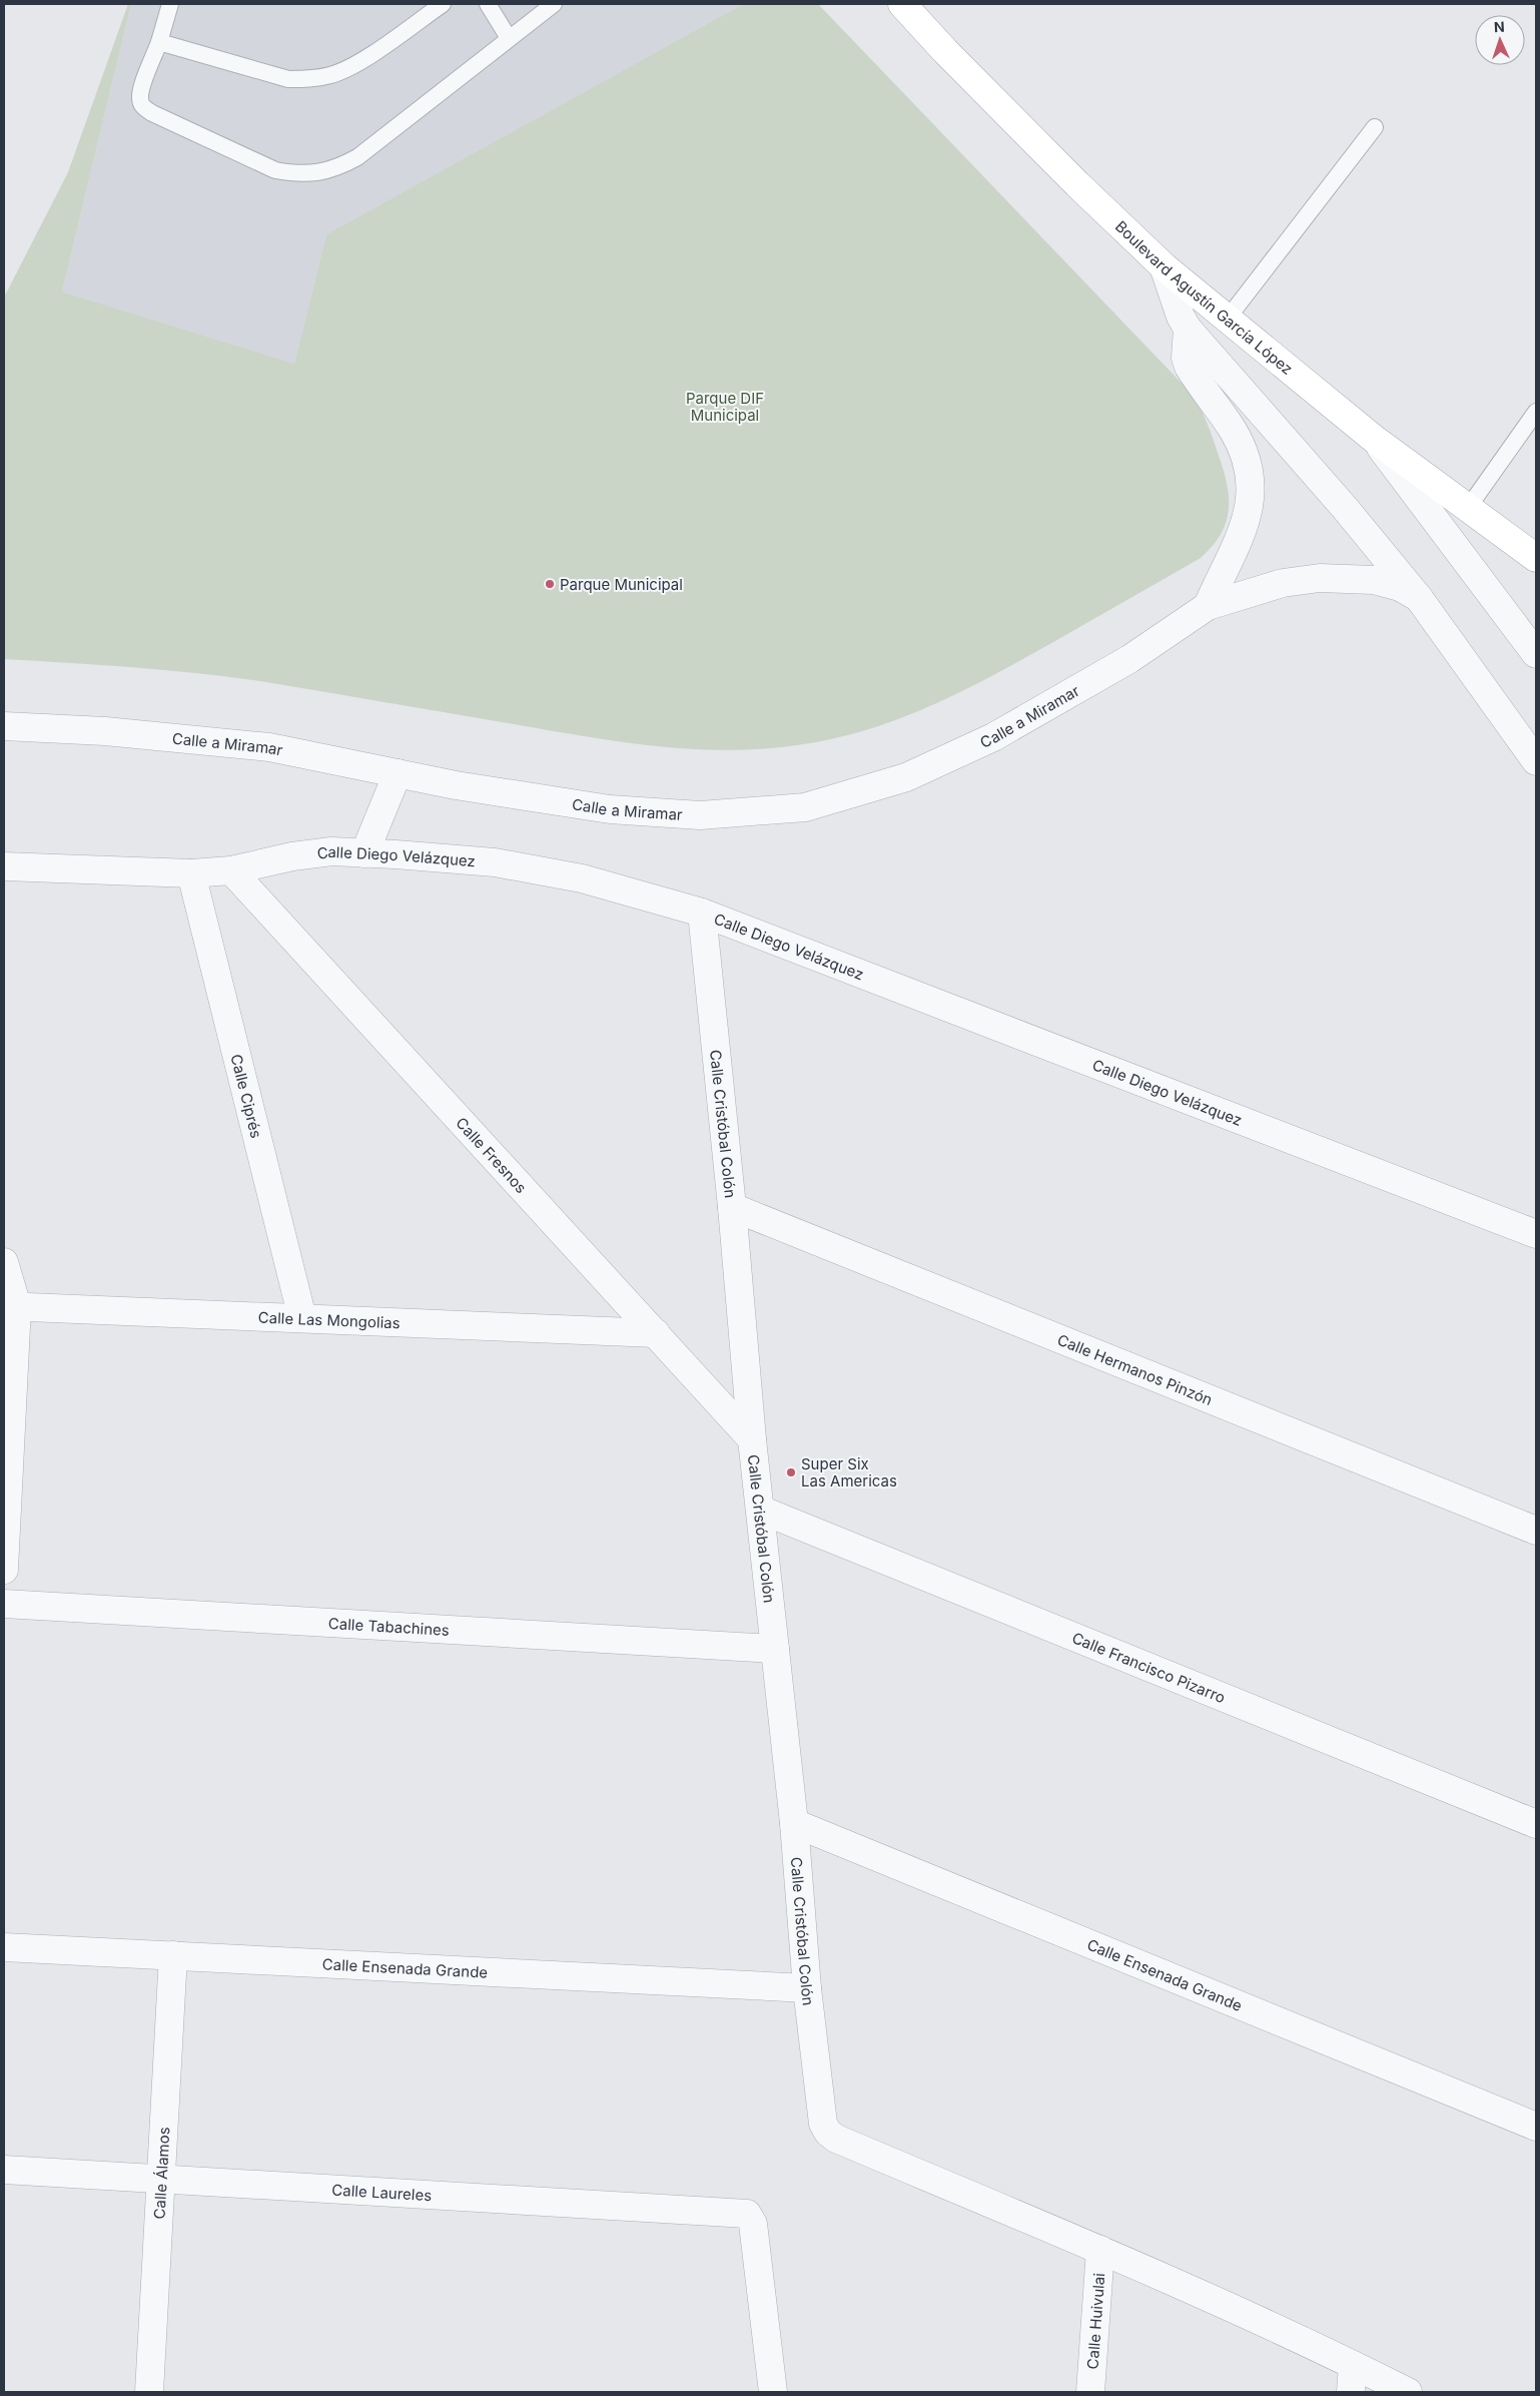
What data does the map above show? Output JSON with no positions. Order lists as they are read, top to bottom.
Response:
{
  "streets": {
    "main road": ["Boulevard Agustín García López"],
    "street": [
      "Calle a Miramar",
      "Calle Diego Velázquez",
      "Calle Ciprés",
      "Calle Cristóbal Colón",
      "Calle Fresnos",
      "Calle Las Mongolias",
      "Calle Hermanos Pinzón",
      "Calle Tabachines",
      "Calle Francisco Pizarro",
      "Calle Ensenada Grande",
      "Calle Álamos",
      "Calle Laureles",
      "Calle Huivulai"
    ]
  },
  "crossings": [
    ["Calle Diego Velázquez", "Calle Ciprés"],
    ["Calle Diego Velázquez", "Calle Cristóbal Colón"],
    ["Calle Diego Velázquez", "Calle Fresnos"],
    ["Calle Ciprés", "Calle Las Mongolias"],
    ["Calle Cristóbal Colón", "Calle Fresnos"],
    ["Calle Cristóbal Colón", "Calle Hermanos Pinzón"],
    ["Calle Cristóbal Colón", "Calle Tabachines"],
    ["Calle Cristóbal Colón", "Calle Francisco Pizarro"],
    ["Calle Cristóbal Colón", "Calle Ensenada Grande"],
    ["Calle Cristóbal Colón", "Calle Huivulai"],
    ["Calle Fresnos", "Calle Las Mongolias"],
    ["Calle Ensenada Grande", "Calle Álamos"],
    ["Calle Álamos", "Calle Laureles"]
  ],
  "parks": ["Parque DIF Municipal"],
  "places": ["Parque Municipal", "Super Six Las Americas"],
  "north": "top"
}
